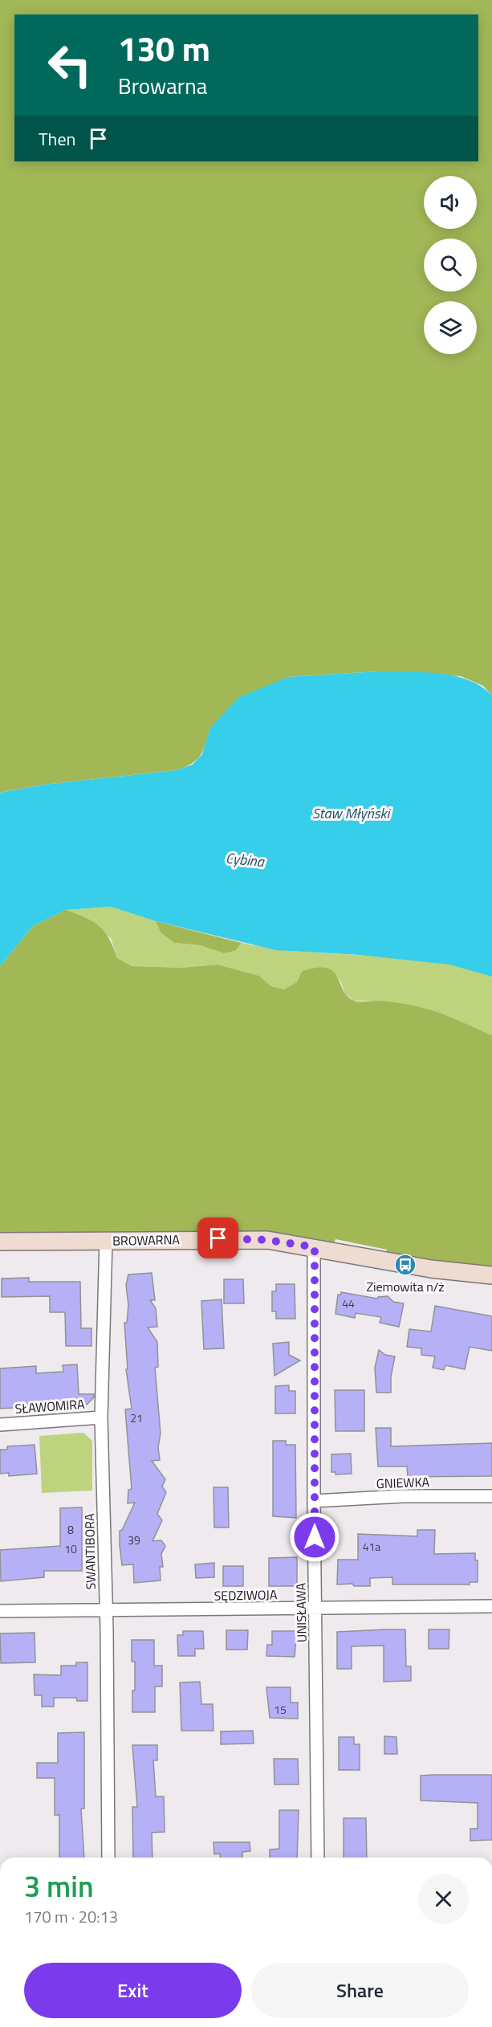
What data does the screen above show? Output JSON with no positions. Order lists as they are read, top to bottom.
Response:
{
  "streets": {
    "street": [
      "BROWARNA",
      "SŁAWOMIRA",
      "GNIEWKA",
      "SWANTIBORA",
      "SĘDZIWOJA",
      "UNISŁAWA"
    ]
  },
  "crossings": [
    ["BROWARNA", "SWANTIBORA"],
    ["BROWARNA", "UNISŁAWA"],
    ["SŁAWOMIRA", "SWANTIBORA"],
    ["GNIEWKA", "UNISŁAWA"],
    ["SWANTIBORA", "SĘDZIWOJA"],
    ["SĘDZIWOJA", "UNISŁAWA"]
  ],
  "water": ["Staw Młyński", "Cybina"],
  "places": {
    "bus stop": ["Ziemowita n/ż"]
  },
  "house_numbers": [
    "44",
    "21",
    "8",
    "39",
    "41a",
    "10",
    "15"
  ],
  "page": {
    "turn": ["130 m", "Browarna"],
    "then": "Then",
    "heading": ["3 min", "170 m · 20:13"],
    "buttons": ["Exit", "Share"]
  }
}
